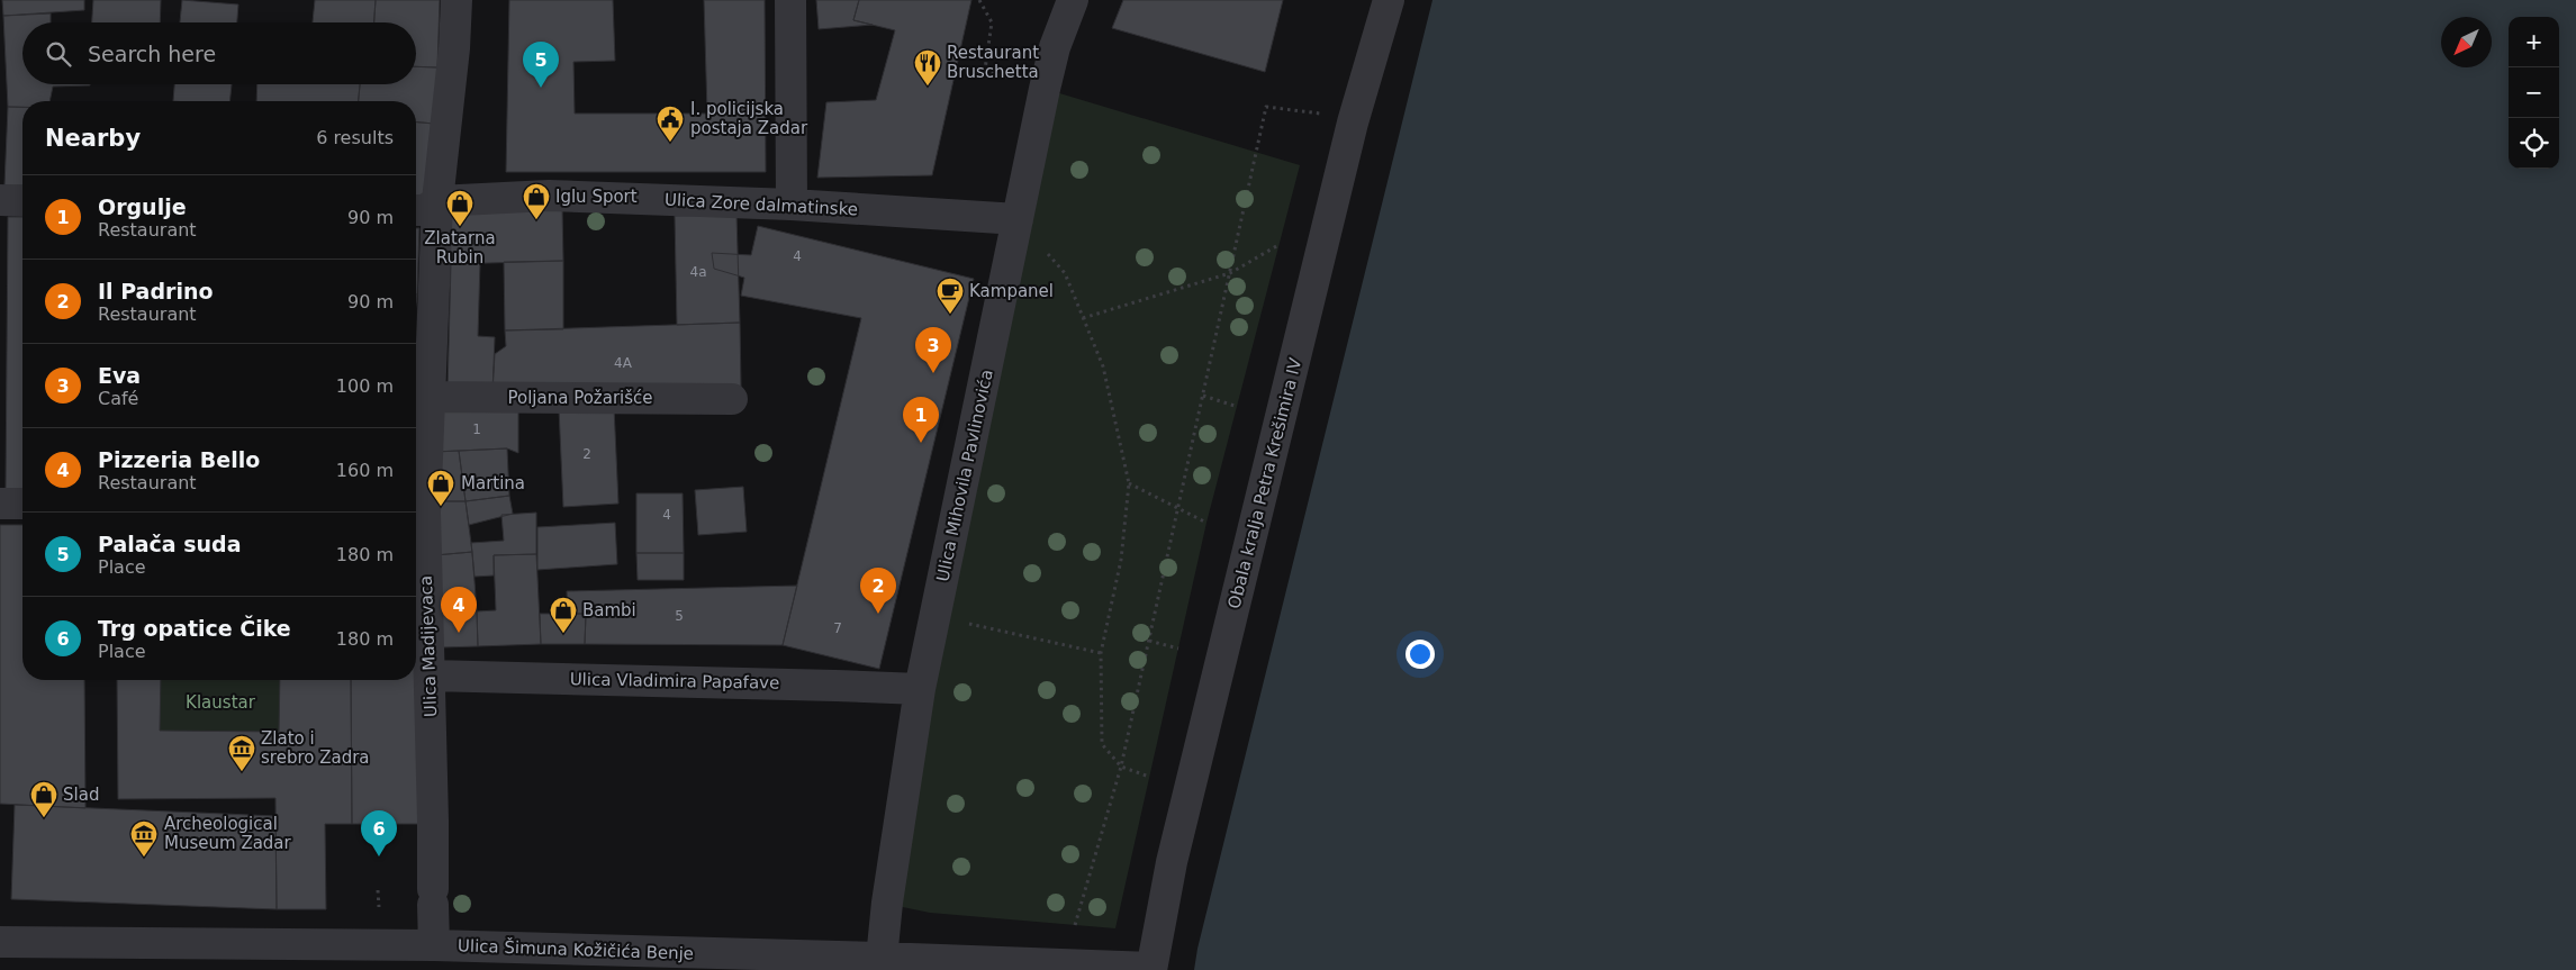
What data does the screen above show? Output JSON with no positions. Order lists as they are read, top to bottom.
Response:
{
  "streets": {
    "street": [
      "Ulica Zore dalmatinske",
      "Poljana Požarišće",
      "Ulica Mihovila Pavlinovića",
      "Obala kralja Petra Krešimira IV",
      "Ulica Madijevaca",
      "Ulica Vladimira Papafave",
      "Ulica Šimuna Kožičića Benje"
    ]
  },
  "crossings": [
    ["Ulica Zore dalmatinske", "Ulica Mihovila Pavlinovića"],
    ["Ulica Zore dalmatinske", "Ulica Madijevaca"],
    ["Poljana Požarišće", "Ulica Madijevaca"],
    ["Ulica Mihovila Pavlinovića", "Ulica Vladimira Papafave"],
    ["Ulica Mihovila Pavlinovića", "Ulica Šimuna Kožičića Benje"],
    ["Obala kralja Petra Krešimira IV", "Ulica Šimuna Kožičića Benje"],
    ["Ulica Madijevaca", "Ulica Vladimira Papafave"],
    ["Ulica Madijevaca", "Ulica Šimuna Kožičića Benje"]
  ],
  "parks": ["Klaustar"],
  "places": {
    "restaurant": ["Restaurant Bruschetta"],
    "public building": ["I. policijska postaja Zadar"],
    "shop": [
      "Iglu Sport",
      "Zlatarna Rubin",
      "Martina",
      "Bambi",
      "Slad"
    ],
    "cafe": ["Kampanel"],
    "museum": ["Zlato i srebro Zadra", "Archeological Museum Zadar"]
  },
  "house_numbers": [
    "4",
    "4a",
    "4A",
    "1",
    "2",
    "4",
    "5",
    "7"
  ],
  "north": "bottom left",
  "page": {
    "map_buttons": ["+", "−"],
    "search": "Search here",
    "pins": [
      "5",
      "3",
      "1",
      "2",
      "4",
      "6"
    ],
    "heading": ["Nearby", "6 results"],
    "list": [
      {
        "mark": "1",
        "name": "Orgulje",
        "note": "Restaurant",
        "value": "90 m"
      },
      {
        "mark": "2",
        "name": "Il Padrino",
        "note": "Restaurant",
        "value": "90 m"
      },
      {
        "mark": "3",
        "name": "Eva",
        "note": "Café",
        "value": "100 m"
      },
      {
        "mark": "4",
        "name": "Pizzeria Bello",
        "note": "Restaurant",
        "value": "160 m"
      },
      {
        "mark": "5",
        "name": "Palača suda",
        "note": "Place",
        "value": "180 m"
      },
      {
        "mark": "6",
        "name": "Trg opatice Čike",
        "note": "Place",
        "value": "180 m"
      }
    ]
  }
}
